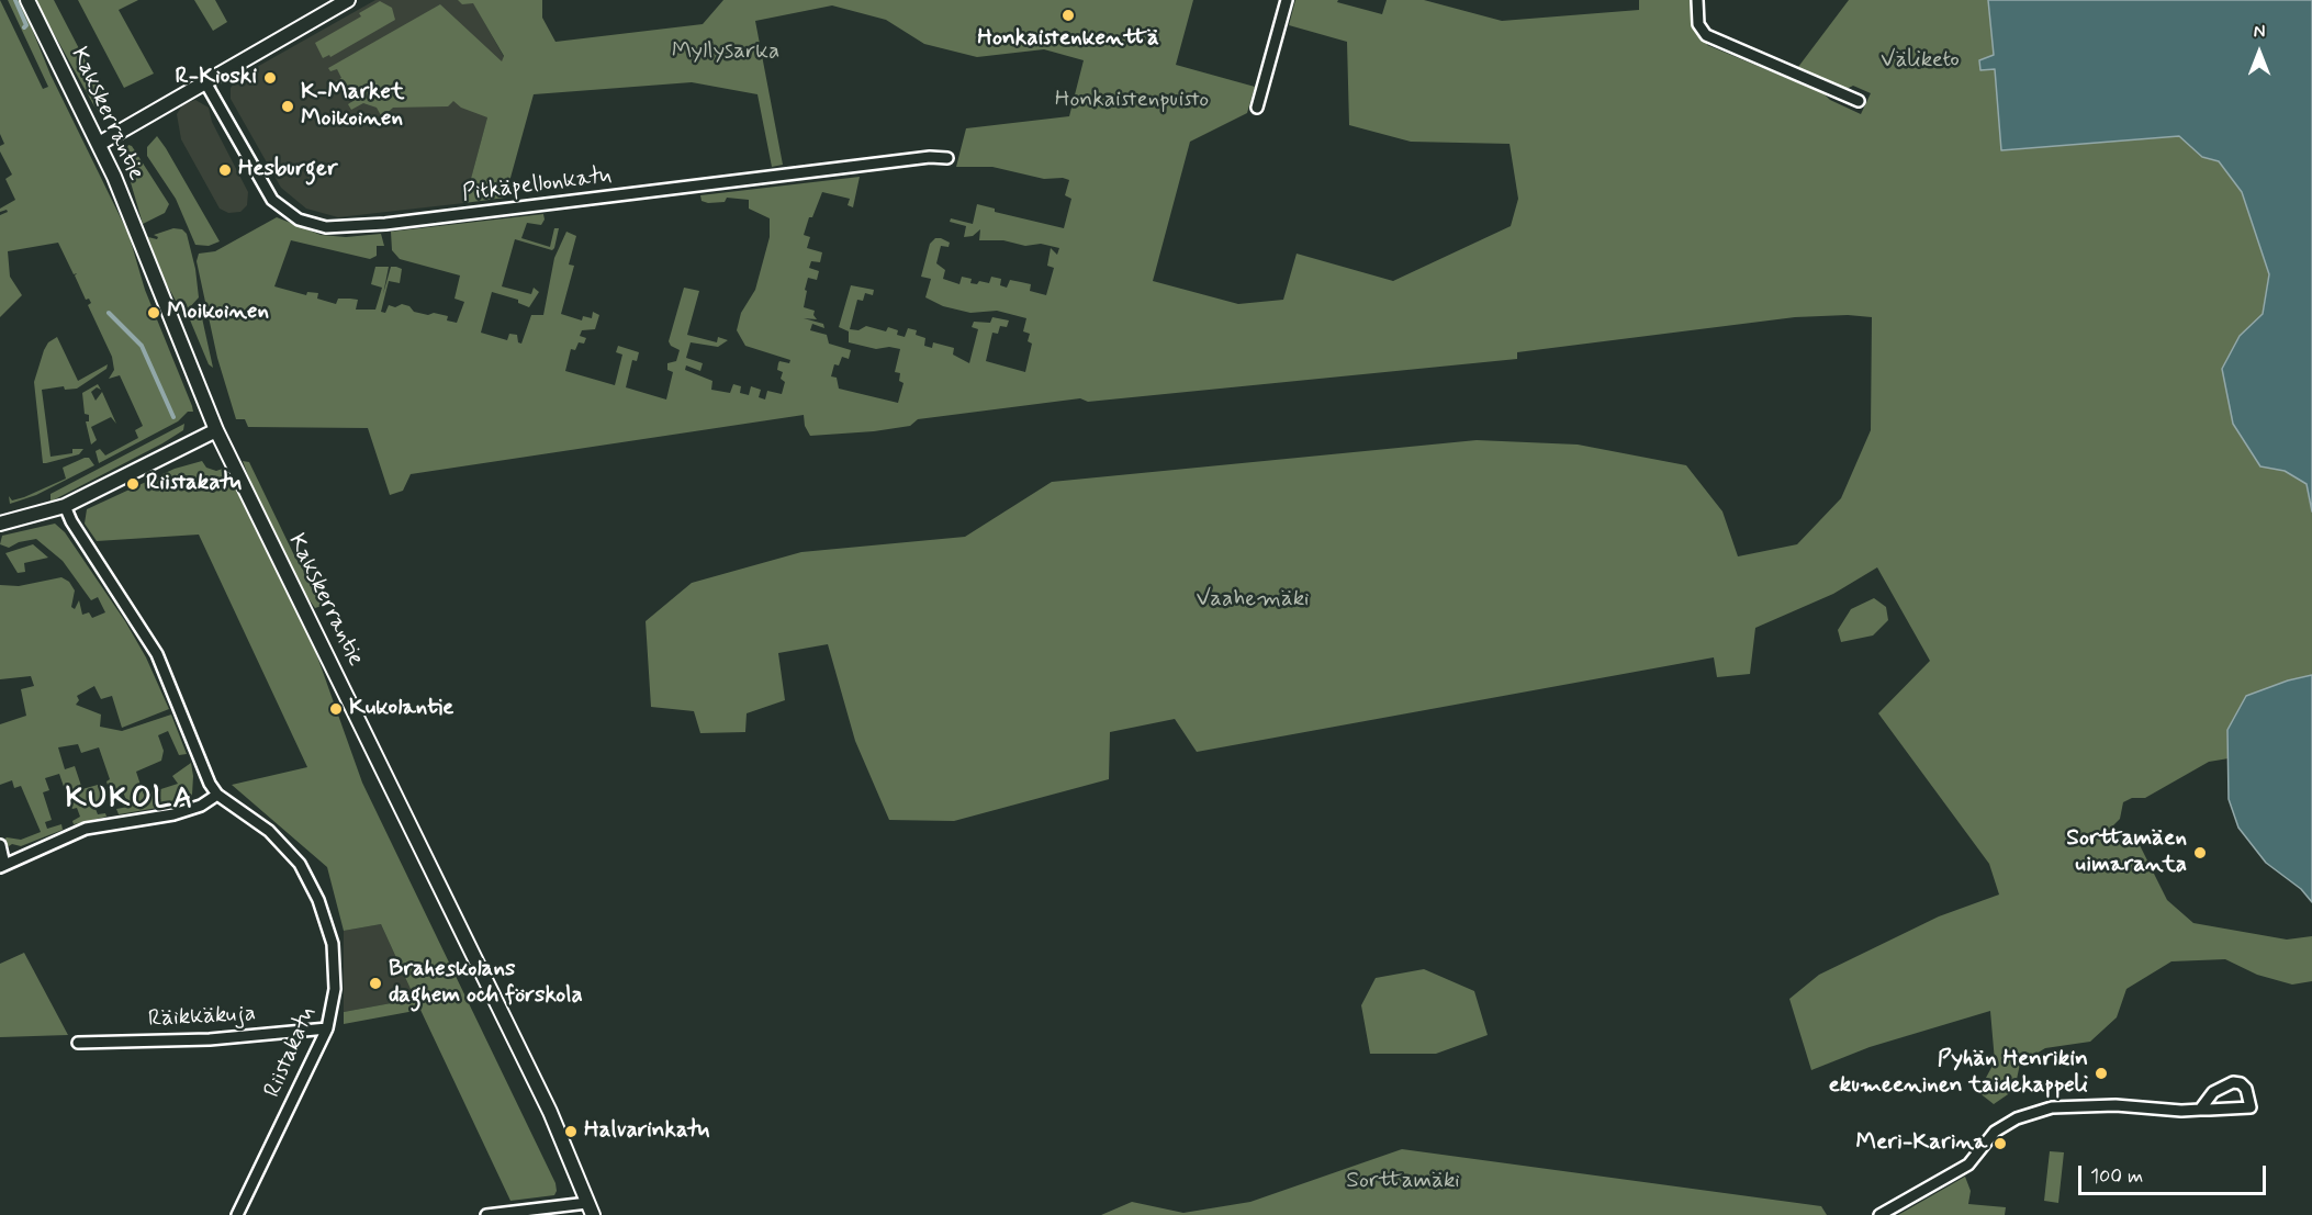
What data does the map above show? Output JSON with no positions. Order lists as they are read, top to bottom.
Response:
{
  "streets": {
    "main road": ["Kakskerrantie"],
    "street": ["Pitkäpellonkatu", "Räikkäkuja", "Riistakatu"]
  },
  "crossings": [
    ["Räikkäkuja", "Riistakatu"]
  ],
  "districts": ["KUKOLA"],
  "parks": [
    "Myllysarka",
    "Väliketo",
    "Honkaistenpuisto",
    "Vaahemäki",
    "Sorttamäki"
  ],
  "places": [
    "Honkaistenkenttä",
    "R-Kioski",
    "K-Market Moikoinen",
    "Hesburger",
    "Moikoinen",
    "Riistakatu",
    "Kukolantie",
    "Sorttamäen uimaranta",
    "Braheskolans daghem och förskola",
    "Pyhän Henrikin ekumeeninen taidekappeli",
    "Halvarinkatu",
    "Meri-Karina"
  ],
  "scale_bar": "100 m",
  "north": "top"
}
